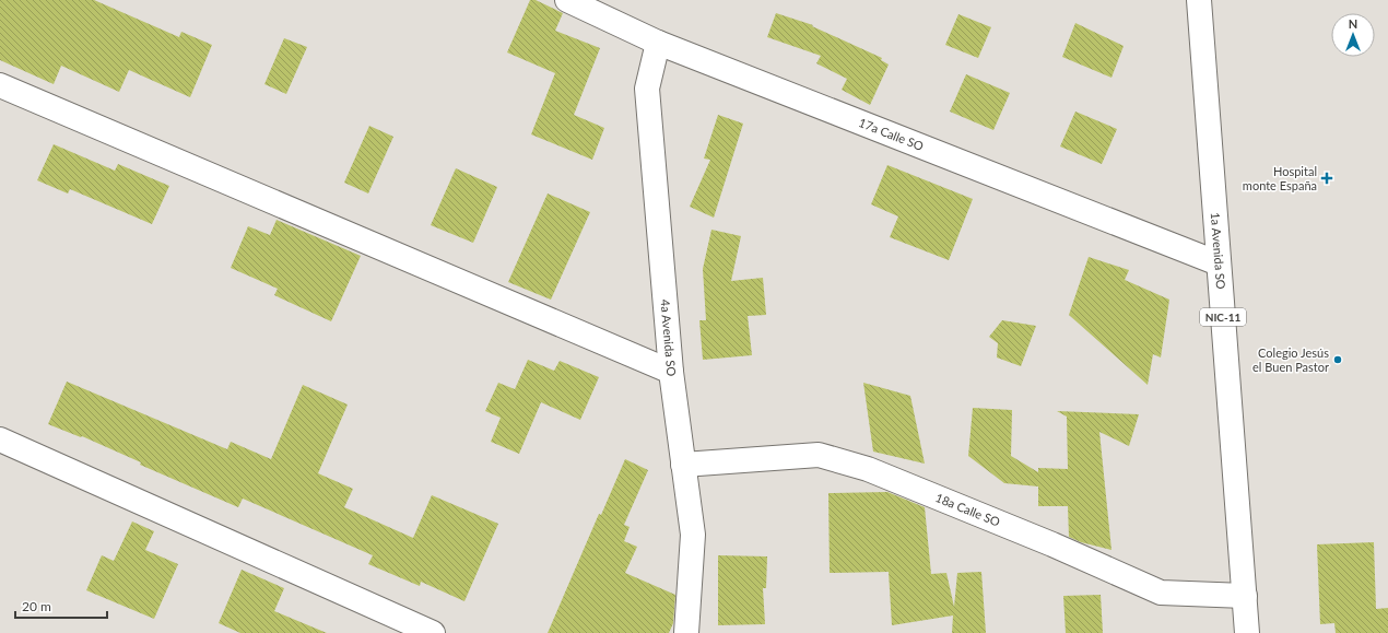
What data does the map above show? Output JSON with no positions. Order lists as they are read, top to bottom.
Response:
{
  "streets": {
    "main road": [
      "17a Calle SO",
      "1a Avenida SO",
      "NIC-11",
      "4a Avenida SO",
      "18a Calle SO"
    ]
  },
  "crossings": [
    ["17a Calle SO", "1a Avenida SO"],
    ["17a Calle SO", "4a Avenida SO"],
    ["1a Avenida SO", "18a Calle SO"],
    ["4a Avenida SO", "18a Calle SO"]
  ],
  "places": {
    "health": ["Hospital monte España"],
    "other": ["Colegio Jesús el Buen Pastor"]
  },
  "scale_bar": "20 m",
  "north": "top"
}
